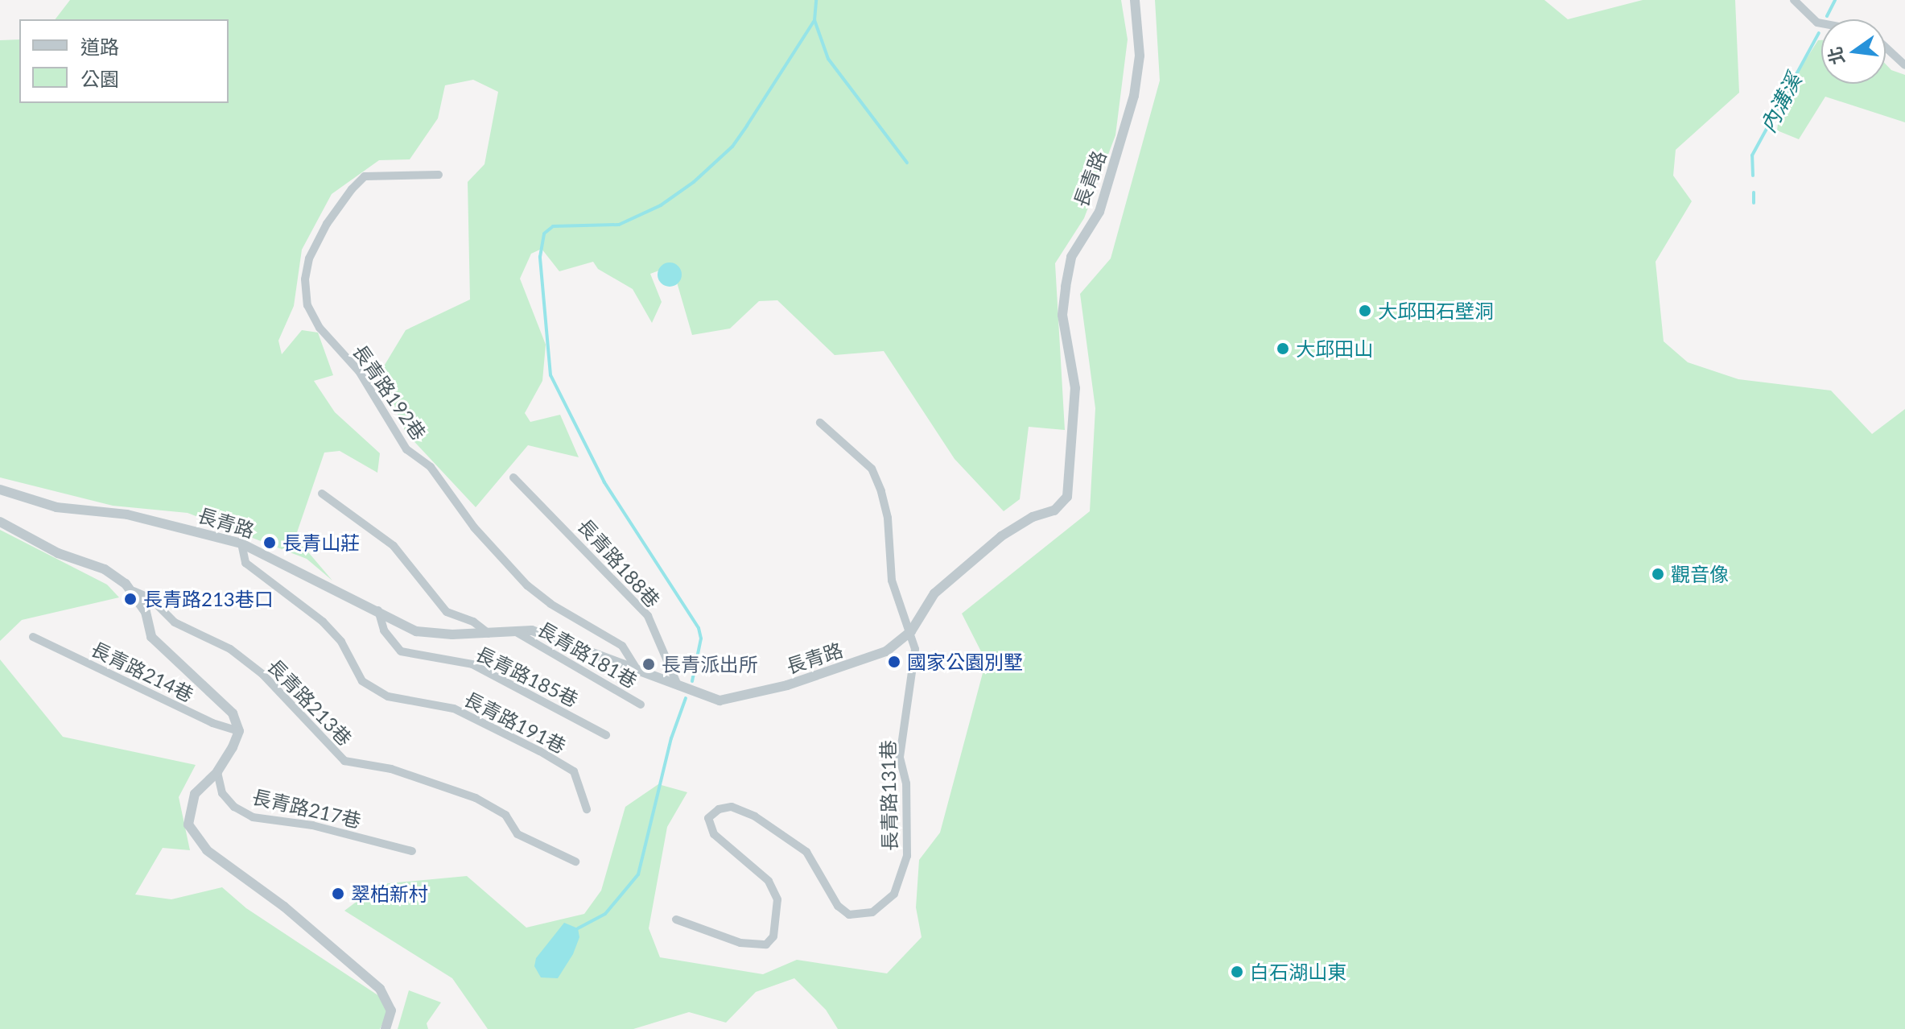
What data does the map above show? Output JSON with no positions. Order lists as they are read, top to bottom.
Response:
{
  "streets": {
    "street": [
      "長青路",
      "長青路192巷",
      "長青路188巷",
      "長青路181巷",
      "長青路214巷",
      "長青路185巷",
      "長青路213巷",
      "長青路191巷",
      "長青路131巷",
      "長青路217巷"
    ]
  },
  "crossings": [
    ["長青路", "長青路192巷"],
    ["長青路", "長青路188巷"],
    ["長青路", "長青路181巷"],
    ["長青路", "長青路185巷"],
    ["長青路", "長青路191巷"],
    ["長青路", "長青路131巷"]
  ],
  "water": ["內溝溪"],
  "places": [
    "大邱田石壁洞",
    "大邱田山",
    "長青山莊",
    "觀音像",
    "長青路213巷口",
    "國家公園別墅",
    "長青派出所",
    "翠柏新村",
    "白石湖山東"
  ],
  "legend": ["道路", "公園"],
  "north": "left"
}
